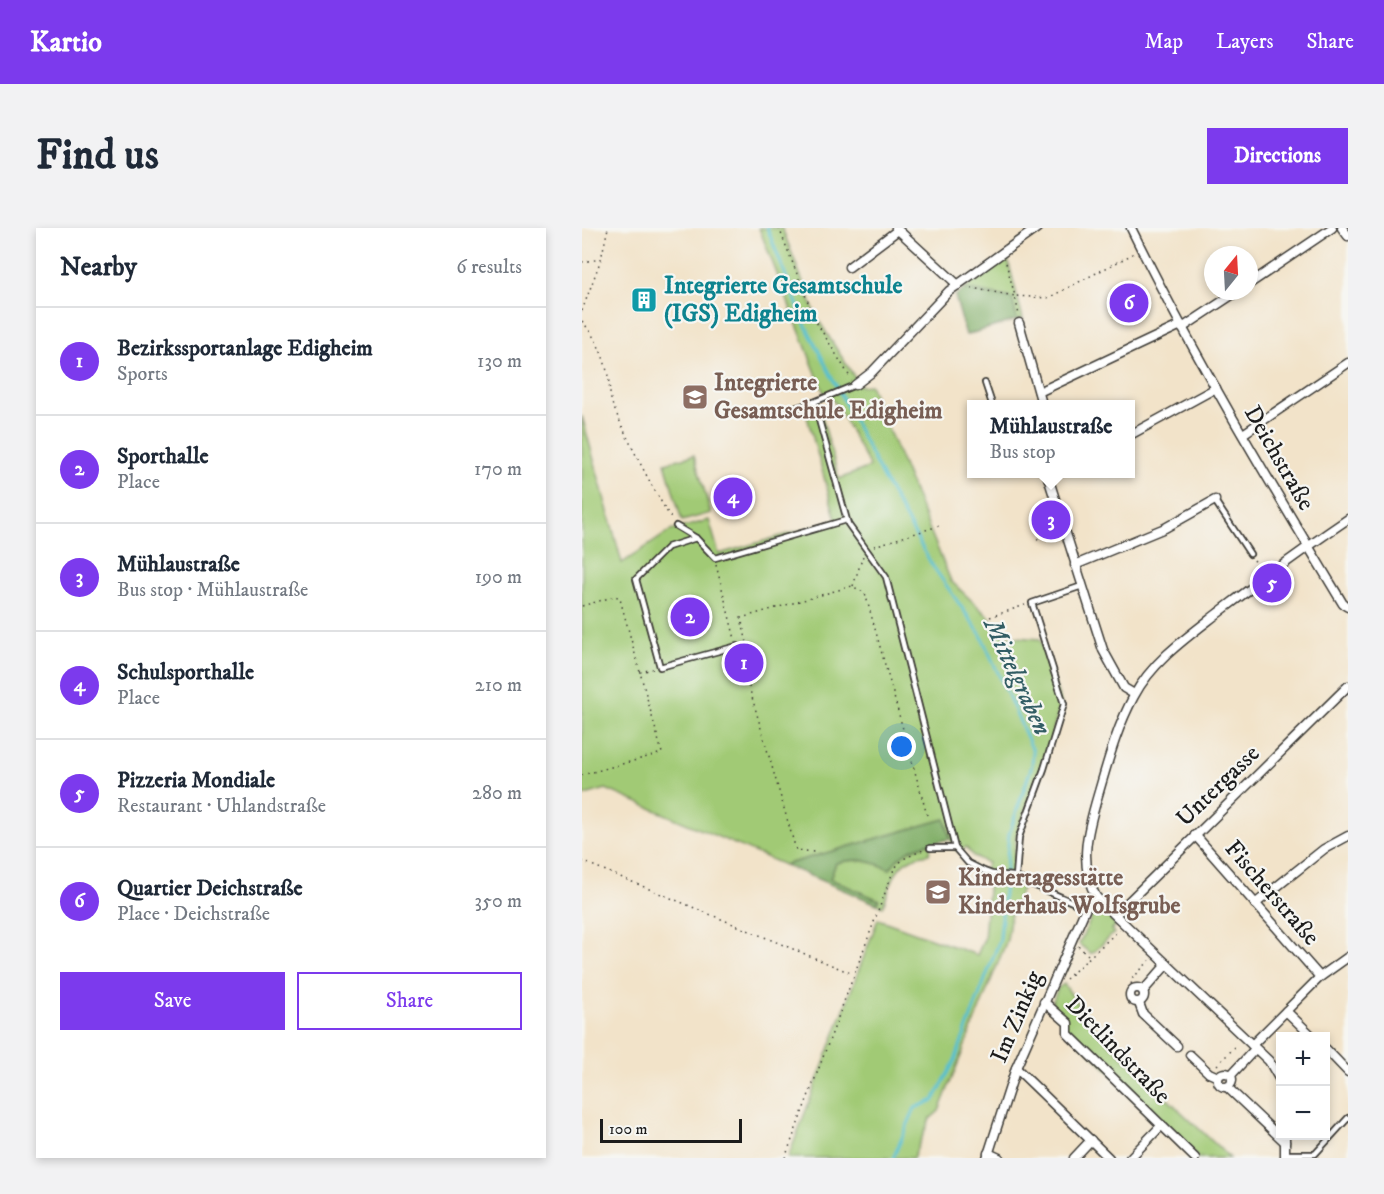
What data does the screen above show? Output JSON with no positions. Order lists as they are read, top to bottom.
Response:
{
  "streets": {
    "street": [
      "Deichstraße",
      "Untergasse",
      "Fischerstraße",
      "Im Zinkig",
      "Dietlindstraße"
    ]
  },
  "crossings": [
    ["Untergasse", "Fischerstraße"],
    ["Im Zinkig", "Dietlindstraße"]
  ],
  "water": ["Mittelgraben"],
  "places": {
    "building": ["Integrierte Gesamtschule (IGS) Edigheim"],
    "school or university": ["Integrierte Gesamtschule Edigheim", "Kindertagesstätte Kinderhaus Wolfsgrube"]
  },
  "scale_bar": "100 m",
  "north": "top",
  "page": {
    "header": "Kartio",
    "nav": ["Map", "Layers", "Share"],
    "buttons": [
      "Directions",
      ["Save", "Share"]
    ],
    "title": "Find us",
    "heading": ["Nearby", "6 results"],
    "pins": [
      "6",
      "4",
      "3",
      "5",
      "2",
      "1"
    ],
    "list": [
      {
        "mark": "1",
        "name": "Bezirkssportanlage Edigheim",
        "note": "Sports",
        "value": "130 m"
      },
      {
        "mark": "2",
        "name": "Sporthalle",
        "note": "Place",
        "value": "170 m"
      },
      {
        "mark": "3",
        "name": "Mühlaustraße",
        "note": "Bus stop · Mühlaustraße",
        "value": "190 m"
      },
      {
        "mark": "4",
        "name": "Schulsporthalle",
        "note": "Place",
        "value": "210 m"
      },
      {
        "mark": "5",
        "name": "Pizzeria Mondiale",
        "note": "Restaurant · Uhlandstraße",
        "value": "280 m"
      },
      {
        "mark": "6",
        "name": "Quartier Deichstraße",
        "note": "Place · Deichstraße",
        "value": "350 m"
      }
    ],
    "popup": ["Mühlaustraße", "Bus stop"],
    "map_buttons": ["+", "−"],
    "scale": "100 m"
  }
}
